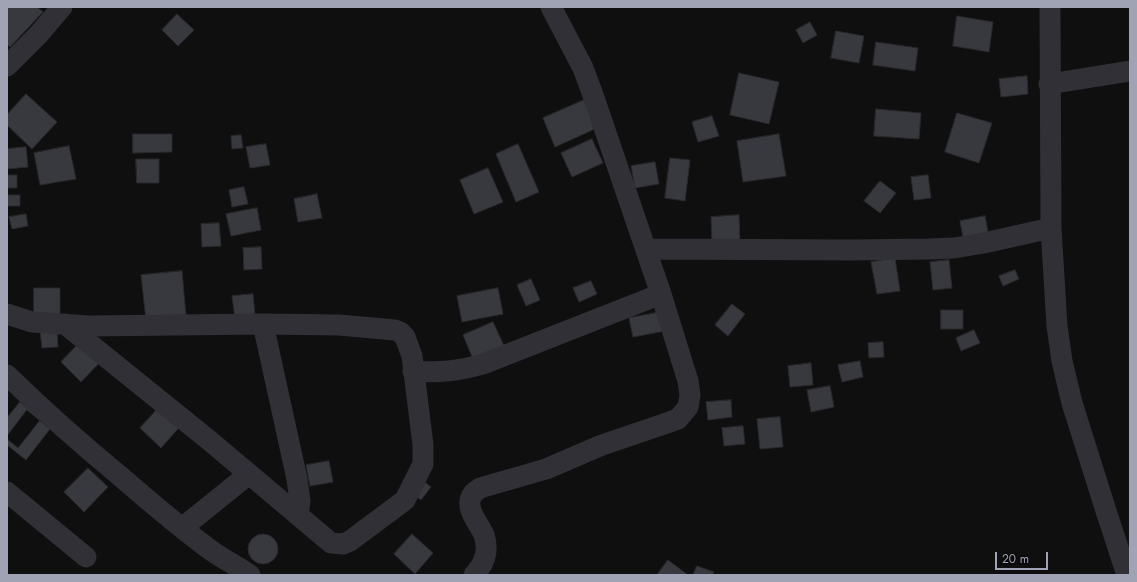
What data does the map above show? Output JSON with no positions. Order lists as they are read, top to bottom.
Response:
{
  "scale_bar": "20 m"
}
